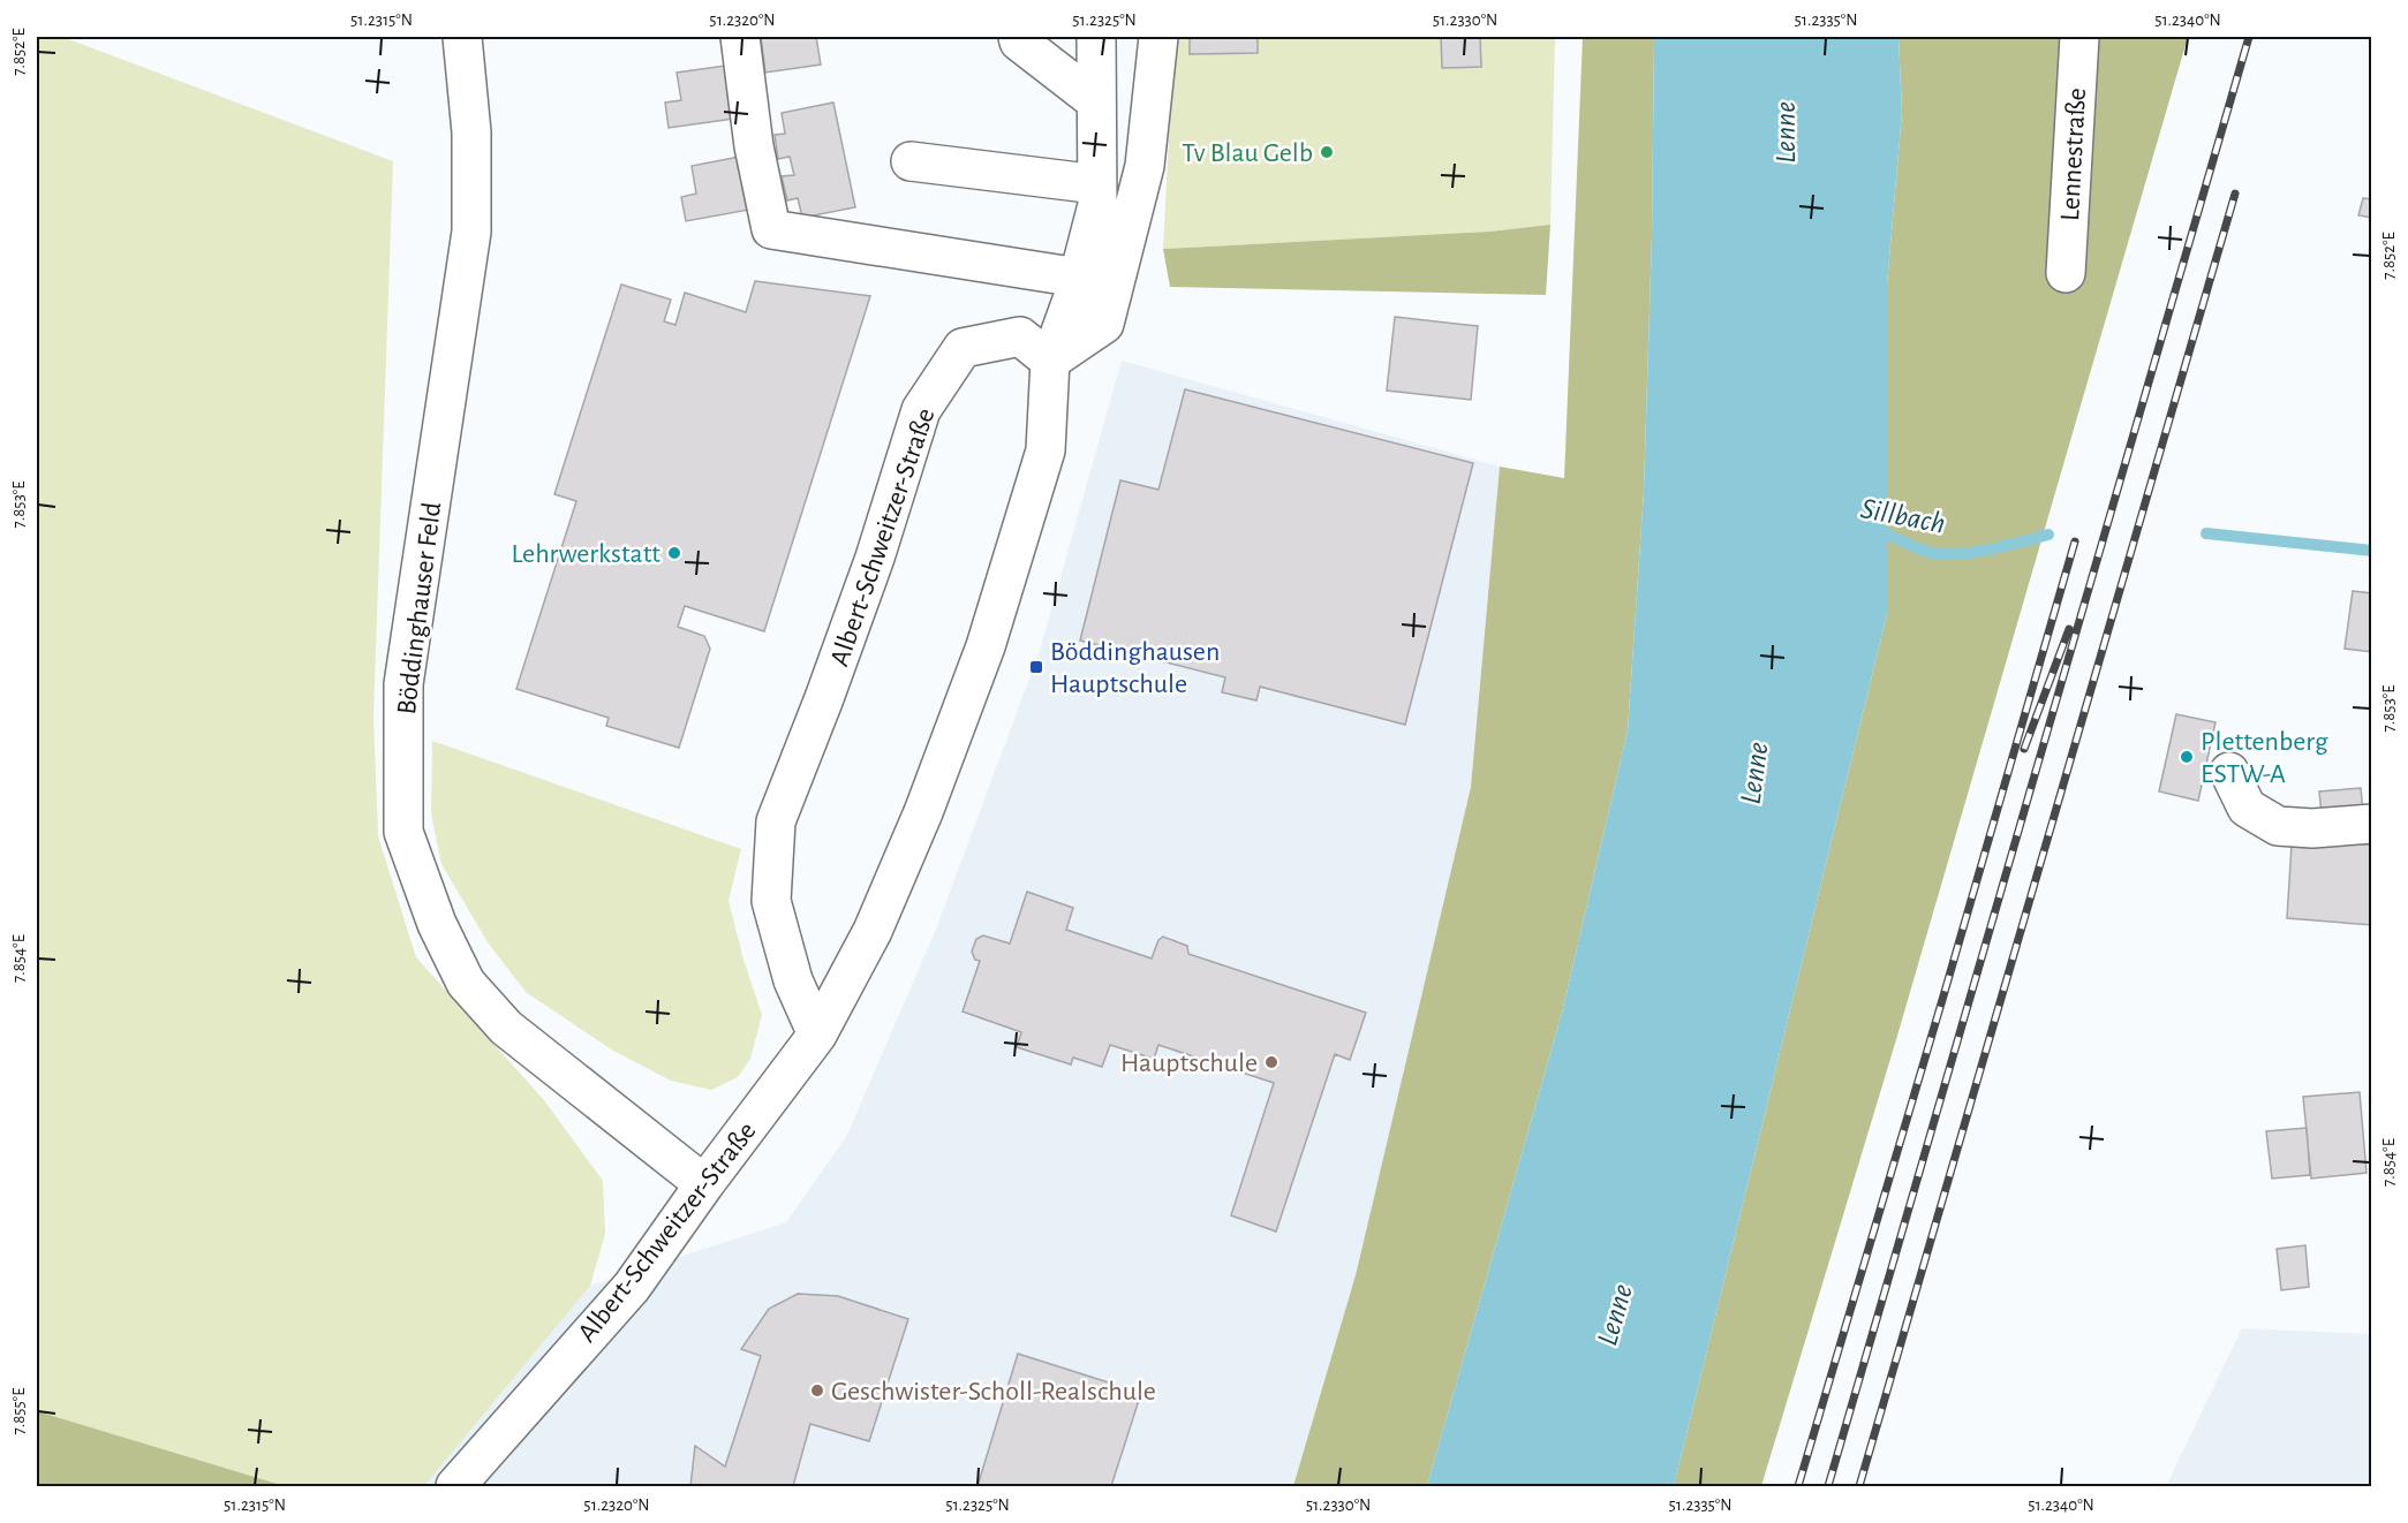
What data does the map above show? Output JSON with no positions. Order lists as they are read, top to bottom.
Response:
{
  "streets": {
    "street": ["Lennestraße", "Albert-Schweitzer-Straße", "Böddinghauser Feld"]
  },
  "crossings": [
    ["Albert-Schweitzer-Straße", "Böddinghauser Feld"]
  ],
  "water": ["Lenne", "Sillbach"],
  "places": {
    "other": [
      "Tv Blau Gelb",
      "Lehrwerkstatt",
      "Plettenberg ESTW-A",
      "Hauptschule",
      "Geschwister-Scholl-Realschule"
    ],
    "transit": ["Böddinghausen Hauptschule"]
  },
  "coordinates": [
    "51.2315°N",
    "51.2320°N",
    "51.2325°N",
    "51.2330°N",
    "51.2335°N",
    "51.2340°N",
    "7.852°E",
    "7.853°E",
    "7.854°E",
    "7.855°E"
  ]
}
